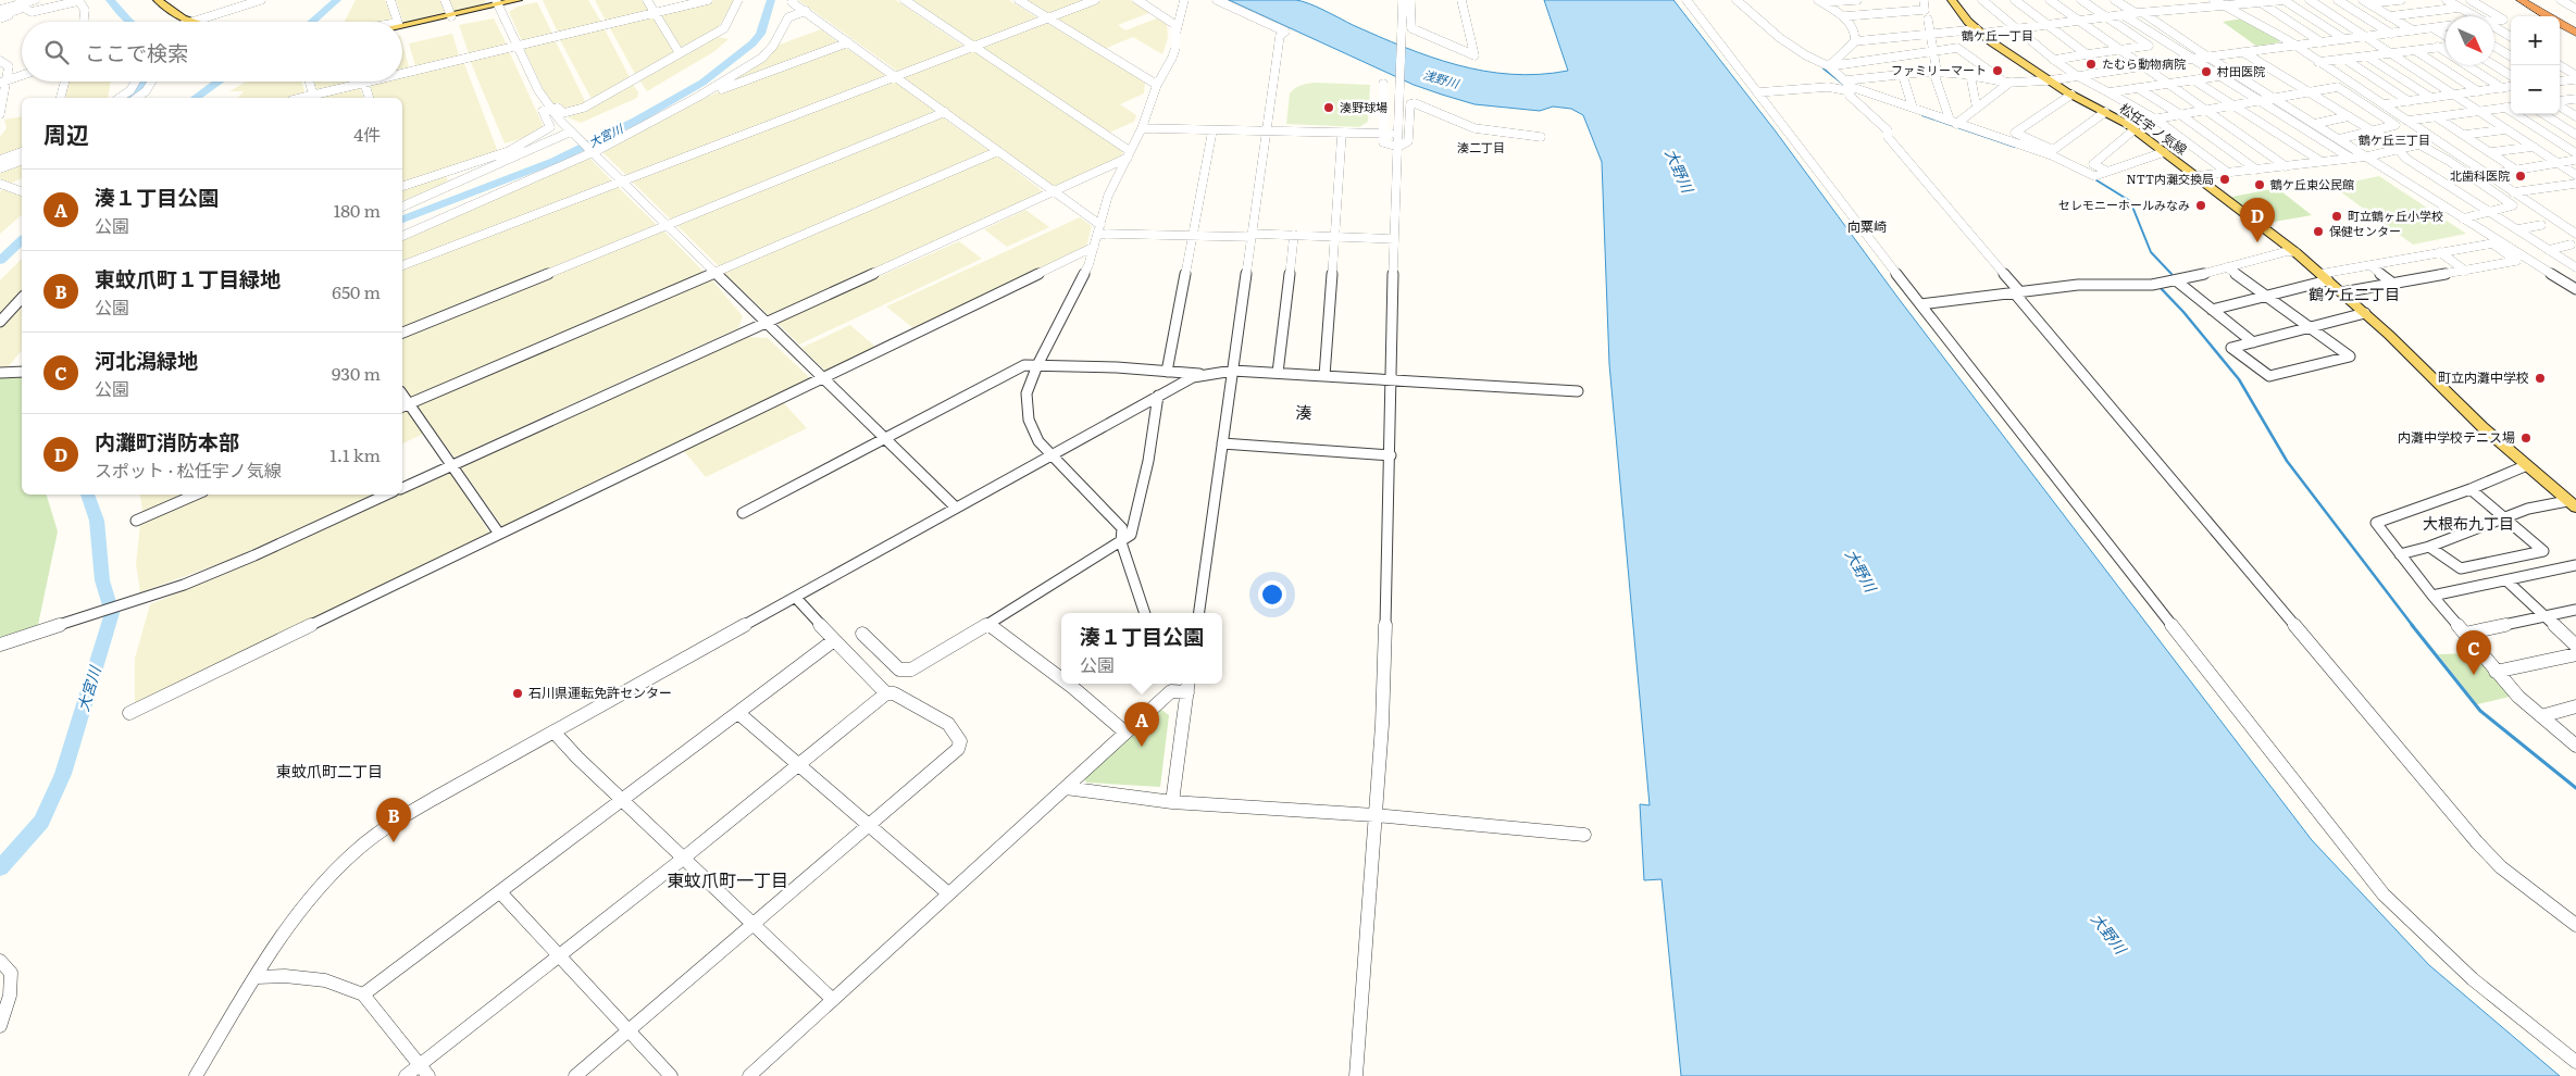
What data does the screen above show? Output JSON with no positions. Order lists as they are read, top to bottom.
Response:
{
  "streets": {
    "main road": ["松任宇ノ気線"]
  },
  "districts": [
    "鶴ケ丘一丁目",
    "鶴ケ丘三丁目",
    "湊二丁目",
    "向粟崎",
    "鶴ケ丘二丁目",
    "湊",
    "大根布九丁目",
    "東蚊爪町二丁目",
    "東蚊爪町一丁目"
  ],
  "water": ["浅野川", "大宮川", "大野川"],
  "places": [
    "たむら動物病院",
    "ファミリーマート",
    "村田医院",
    "湊野球場",
    "北歯科医院",
    "NTT内灘交換局",
    "鶴ケ丘東公民館",
    "セレモニーホールみなみ",
    "町立鶴ヶ丘小学校",
    "保健センター",
    "町立内灘中学校",
    "内灘中学校テニス場",
    "石川県運転免許センター"
  ],
  "north": "bottom right",
  "page": {
    "map_buttons": ["+", "−"],
    "search": "ここで検索",
    "heading": ["周辺", "4件"],
    "list": [
      {
        "mark": "A",
        "name": "湊１丁目公園",
        "note": "公園",
        "value": "180 m"
      },
      {
        "mark": "B",
        "name": "東蚊爪町１丁目緑地",
        "note": "公園",
        "value": "650 m"
      },
      {
        "mark": "C",
        "name": "河北潟緑地",
        "note": "公園",
        "value": "930 m"
      },
      {
        "mark": "D",
        "name": "内灘町消防本部",
        "note": "スポット · 松任宇ノ気線",
        "value": "1.1 km"
      }
    ],
    "pins": [
      "D",
      "C",
      "A",
      "B"
    ],
    "popup": ["湊１丁目公園", "公園"]
  }
}
